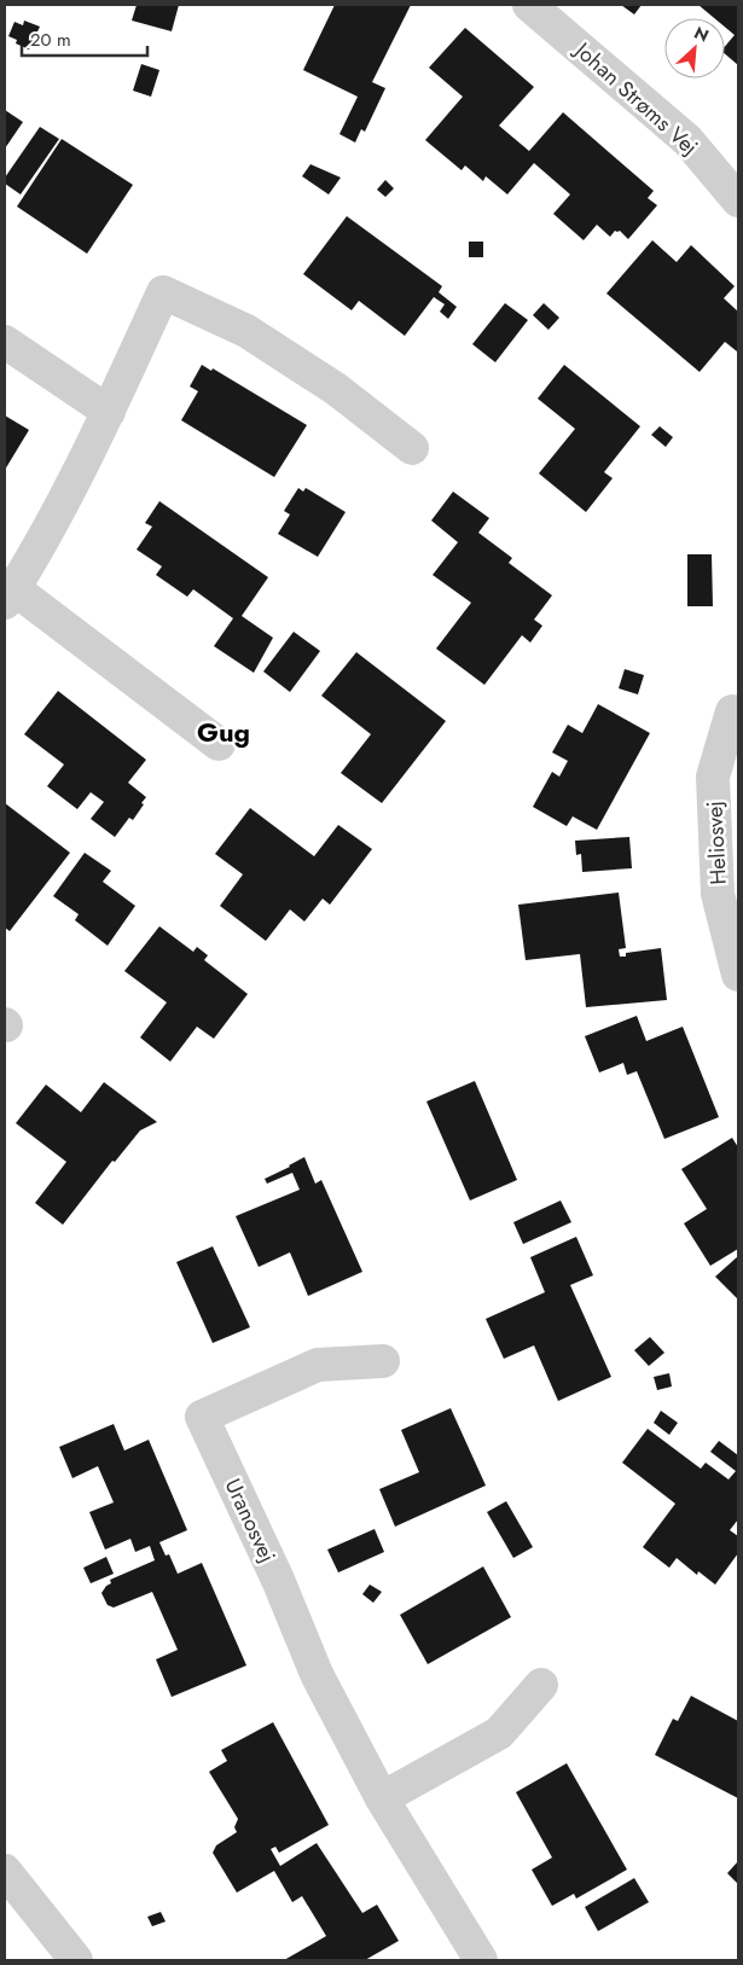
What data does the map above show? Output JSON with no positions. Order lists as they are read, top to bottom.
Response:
{
  "streets": {
    "street": ["Johan Strøms Vej", "Heliosvej", "Uranosvej"]
  },
  "districts": ["Gug"],
  "scale_bar": "20 m",
  "north": "top right"
}
